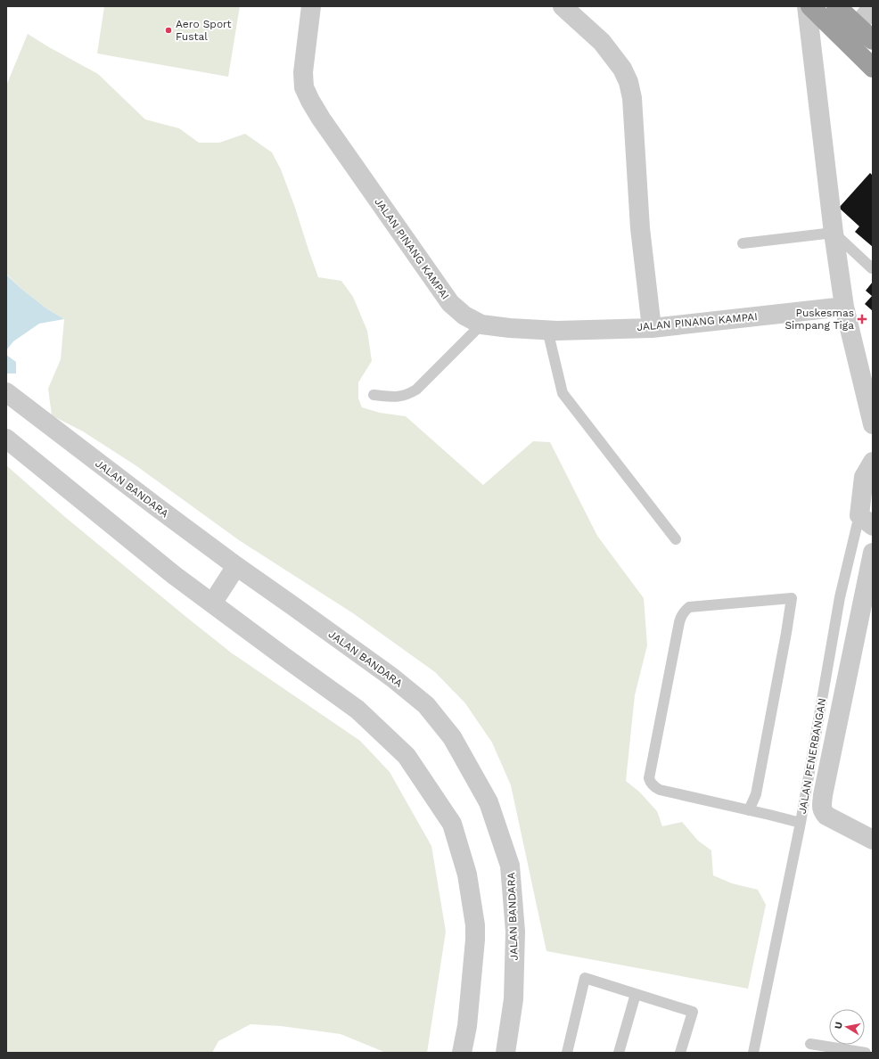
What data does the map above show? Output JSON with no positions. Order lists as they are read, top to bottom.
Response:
{
  "streets": {
    "street": ["JALAN PINANG KAMPAI", "JALAN BANDARA", "JALAN PENERBANGAN"]
  },
  "places": {
    "other": ["Aero Sport Fustal"],
    "health": ["Puskesmas Simpang Tiga"]
  },
  "north": "left"
}
